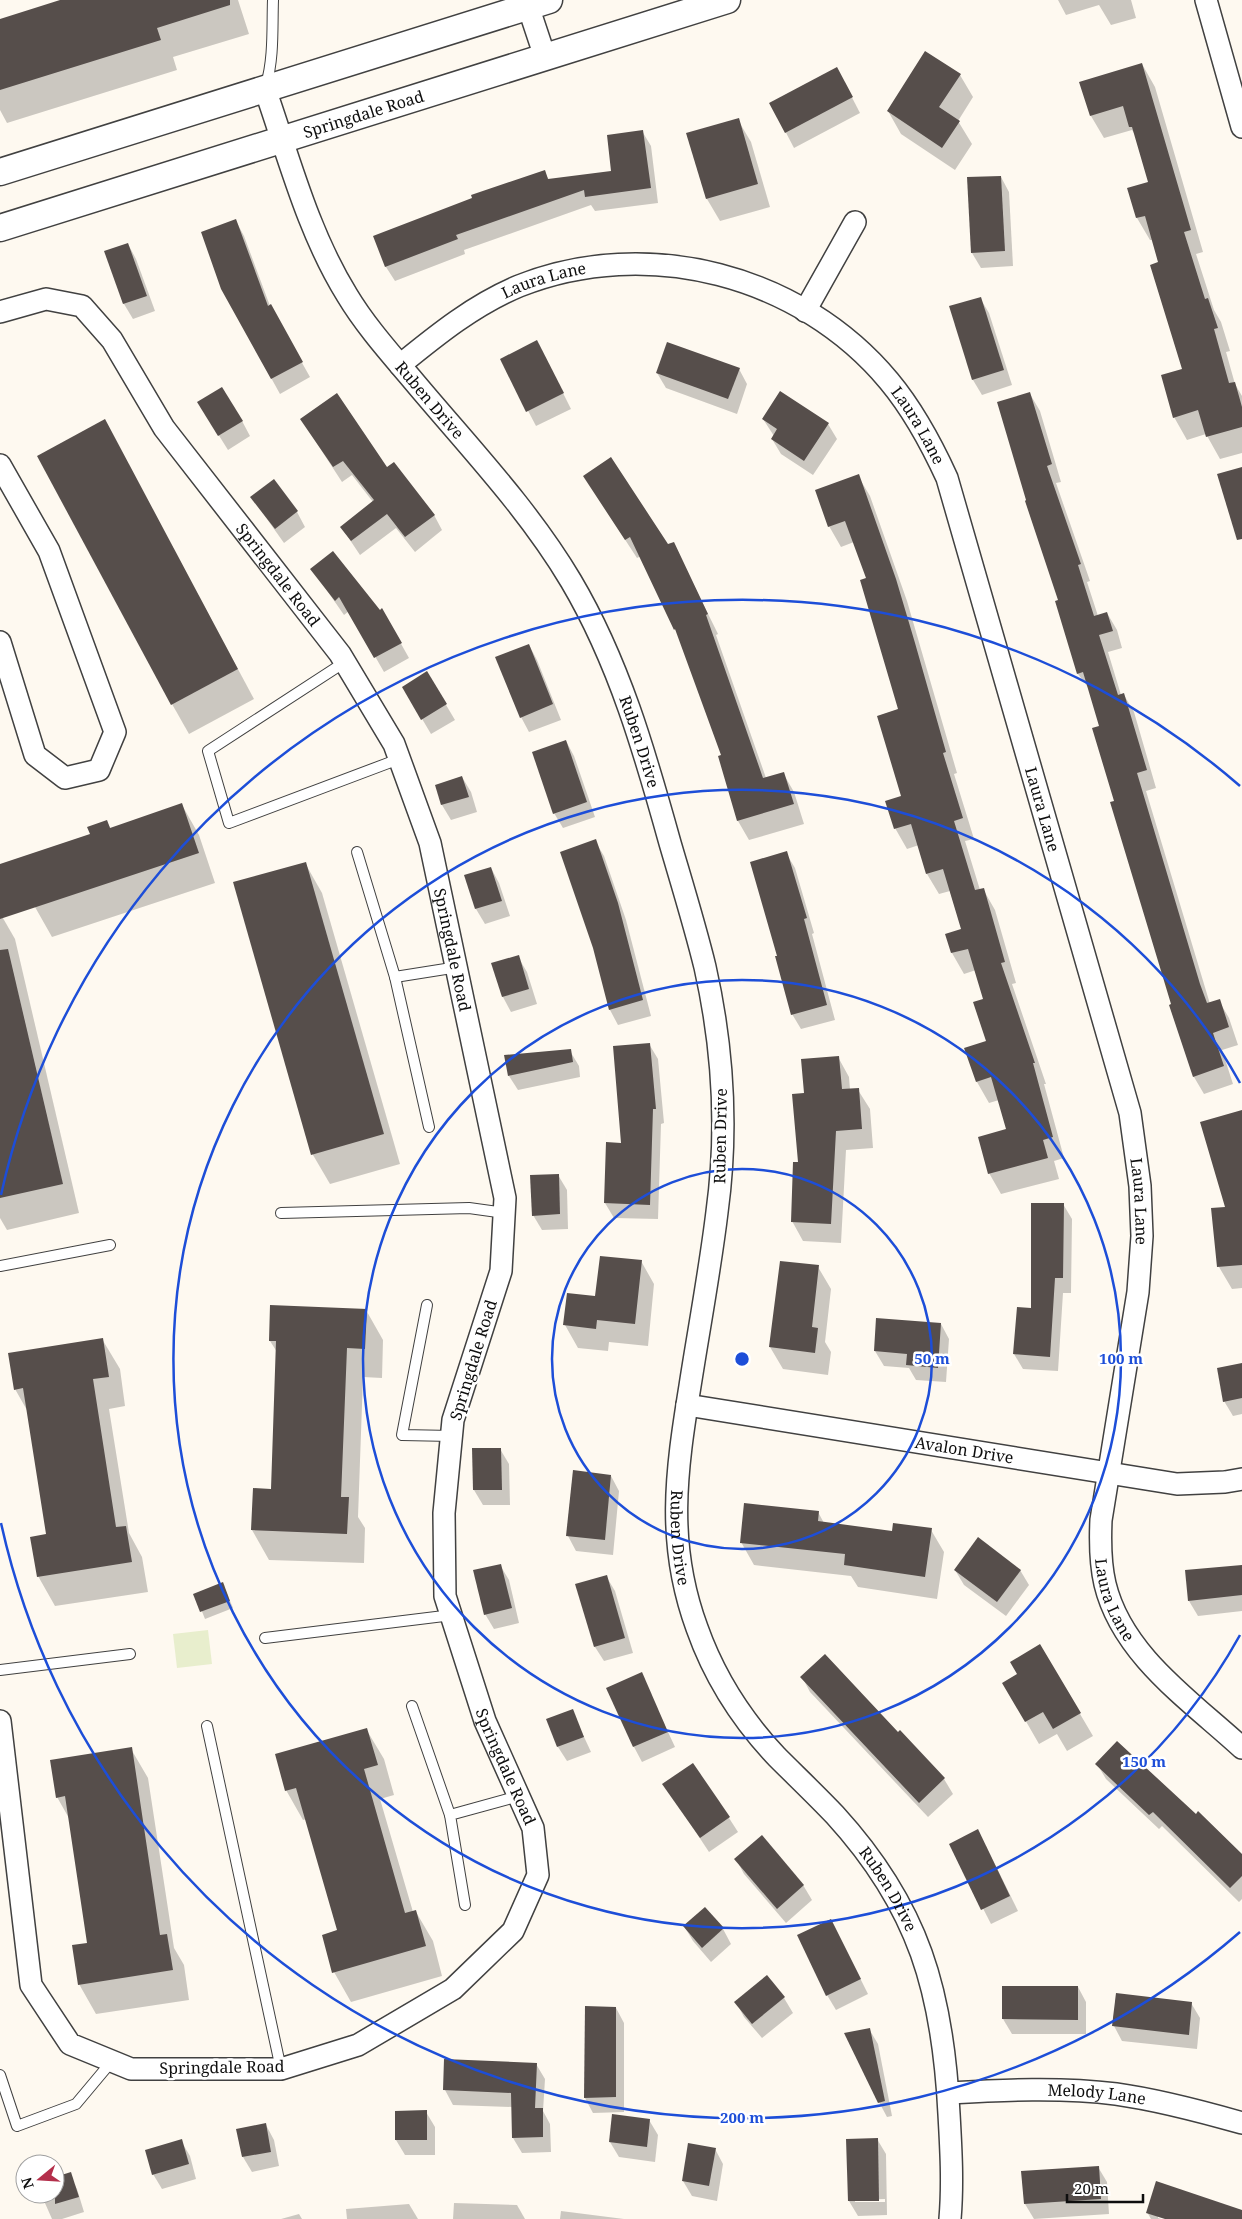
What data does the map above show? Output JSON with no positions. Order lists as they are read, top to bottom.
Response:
{
  "streets": {
    "street": [
      "Springdale Road",
      "Laura Lane",
      "Ruben Drive",
      "Avalon Drive",
      "Melody Lane"
    ]
  },
  "crossings": [
    ["Springdale Road", "Ruben Drive"],
    ["Laura Lane", "Ruben Drive"],
    ["Laura Lane", "Avalon Drive"],
    ["Ruben Drive", "Avalon Drive"],
    ["Ruben Drive", "Melody Lane"]
  ],
  "scale_bar": "20 m",
  "north": "left",
  "rings": [
    "50 m",
    "100 m",
    "150 m",
    "200 m"
  ]
}
